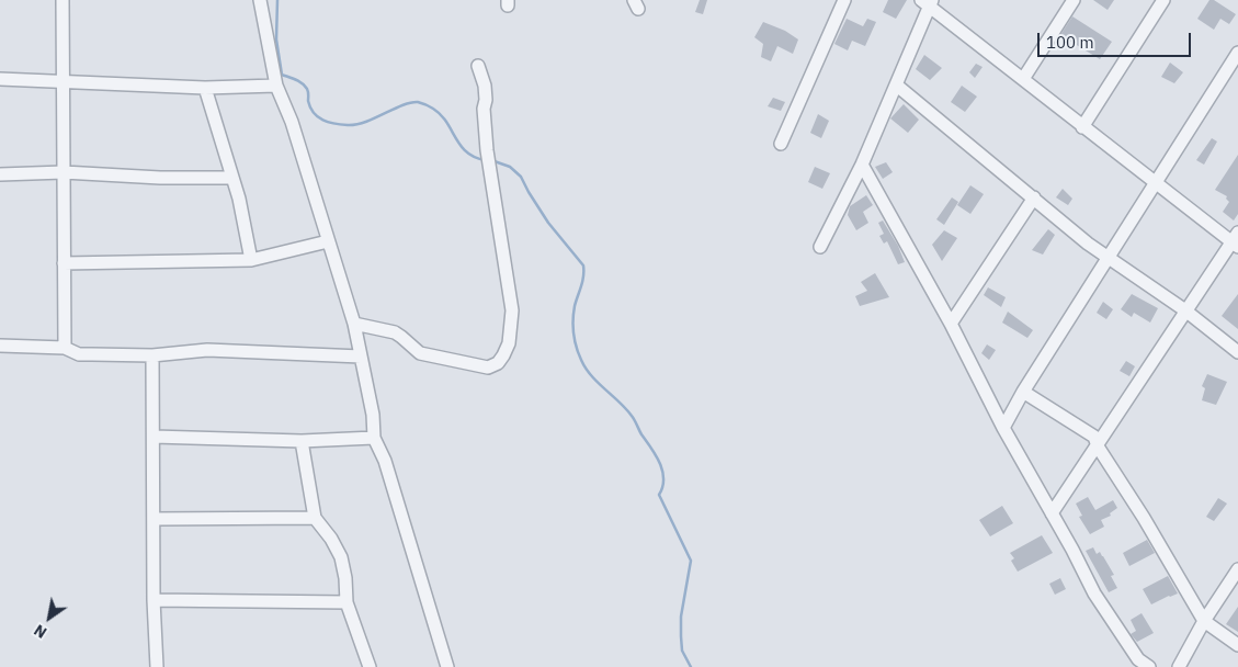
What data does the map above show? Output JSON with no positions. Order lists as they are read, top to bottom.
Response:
{
  "scale_bar": "100 m",
  "north": "bottom left"
}
